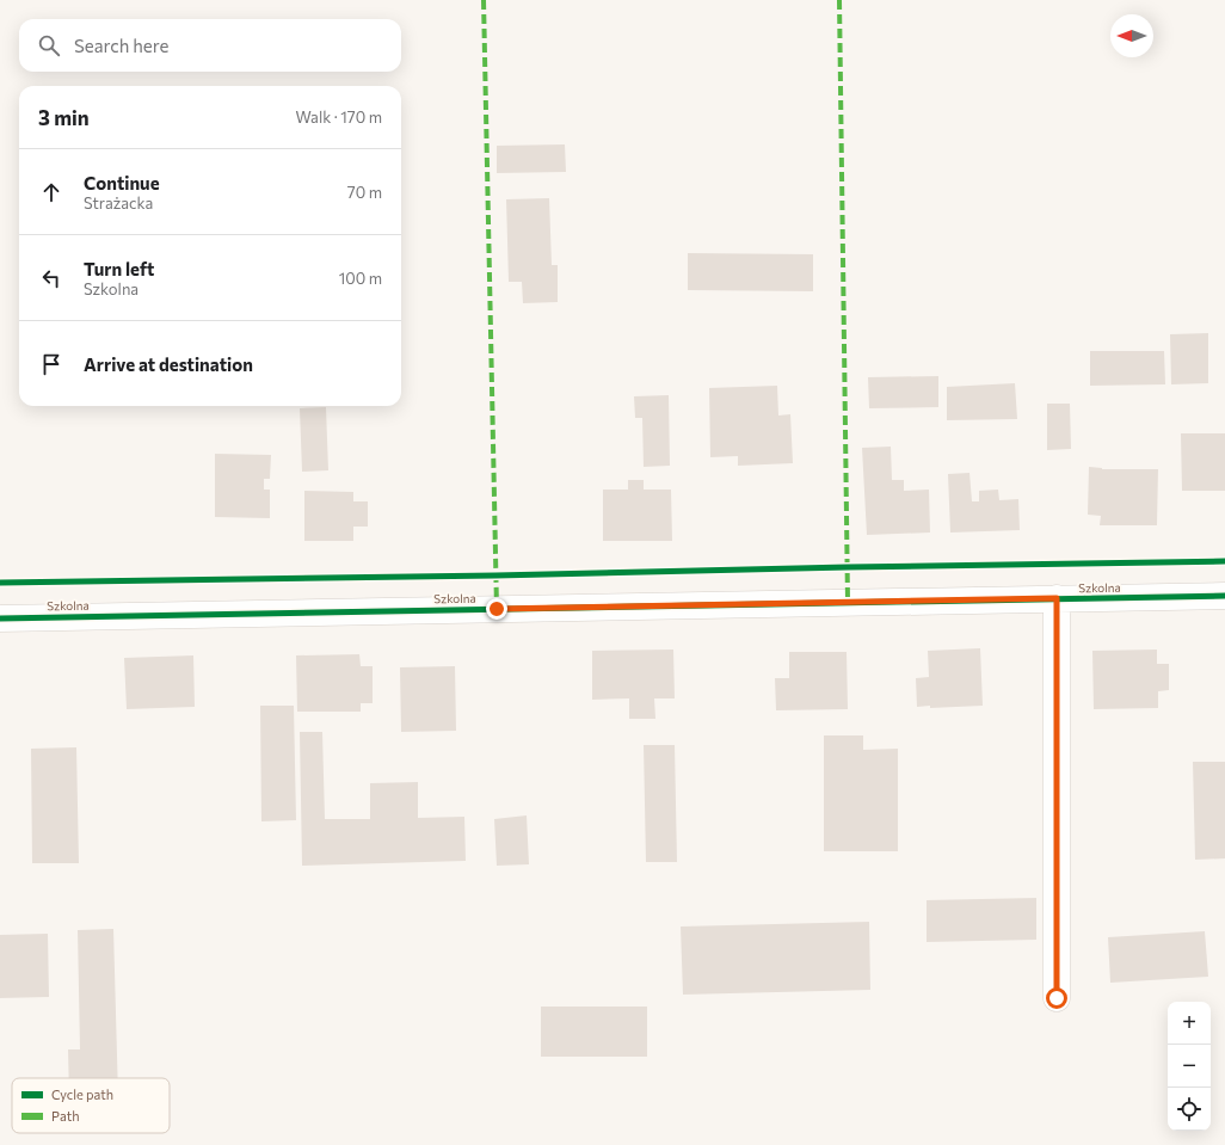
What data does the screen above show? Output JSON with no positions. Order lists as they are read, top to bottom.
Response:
{
  "streets": {
    "street": ["Szkolna"]
  },
  "legend": ["Cycle path", "Path"],
  "north": "left",
  "page": {
    "search": "Search here",
    "heading": ["3 min", "Walk · 170 m"],
    "list": [
      ["Continue", "Strażacka", "70 m"],
      ["Turn left", "Szkolna", "100 m"],
      "Arrive at destination"
    ],
    "map_buttons": ["+", "−"]
  }
}
